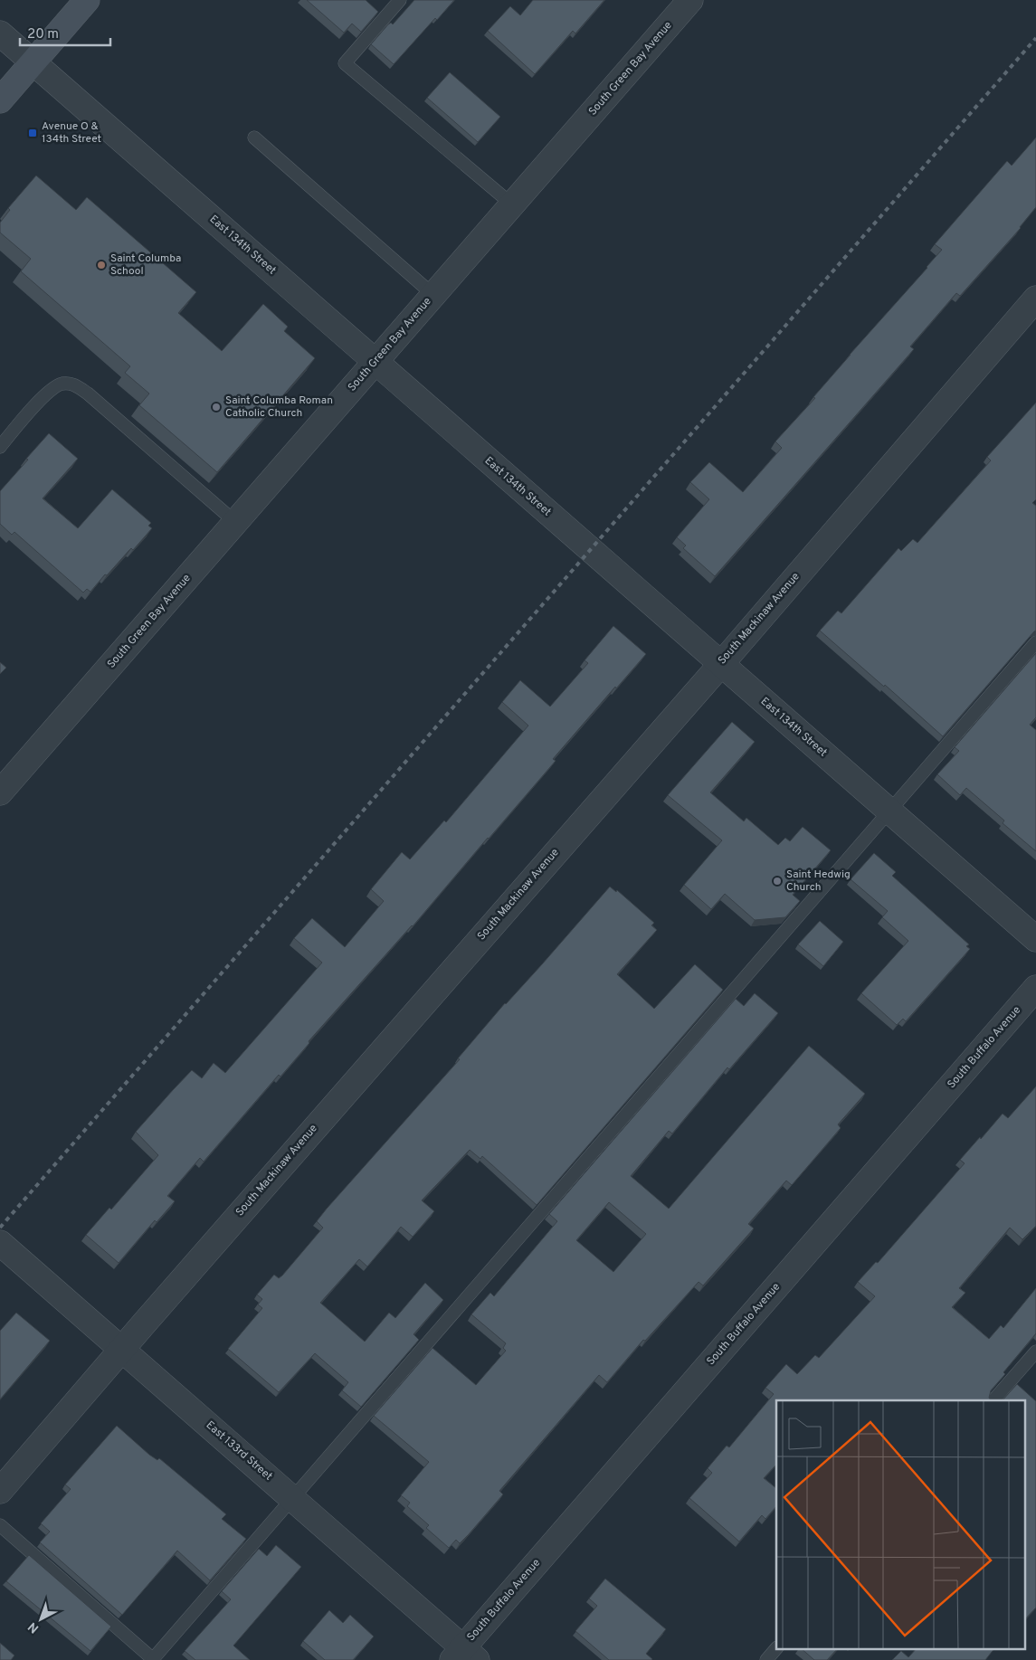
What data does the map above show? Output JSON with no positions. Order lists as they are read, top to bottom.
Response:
{
  "streets": {
    "street": [
      "South Green Bay Avenue",
      "East 134th Street",
      "South Mackinaw Avenue",
      "South Buffalo Avenue",
      "East 133rd Street"
    ]
  },
  "crossings": [
    ["South Green Bay Avenue", "East 134th Street"],
    ["East 134th Street", "South Mackinaw Avenue"],
    ["South Mackinaw Avenue", "East 133rd Street"],
    ["South Buffalo Avenue", "East 133rd Street"]
  ],
  "places": {
    "transit": ["Avenue O & 134th Street"],
    "other": ["Saint Columba School", "Saint Columba Roman Catholic Church", "Saint Hedwig Church"]
  },
  "scale_bar": "20 m",
  "north": "bottom left"
}
